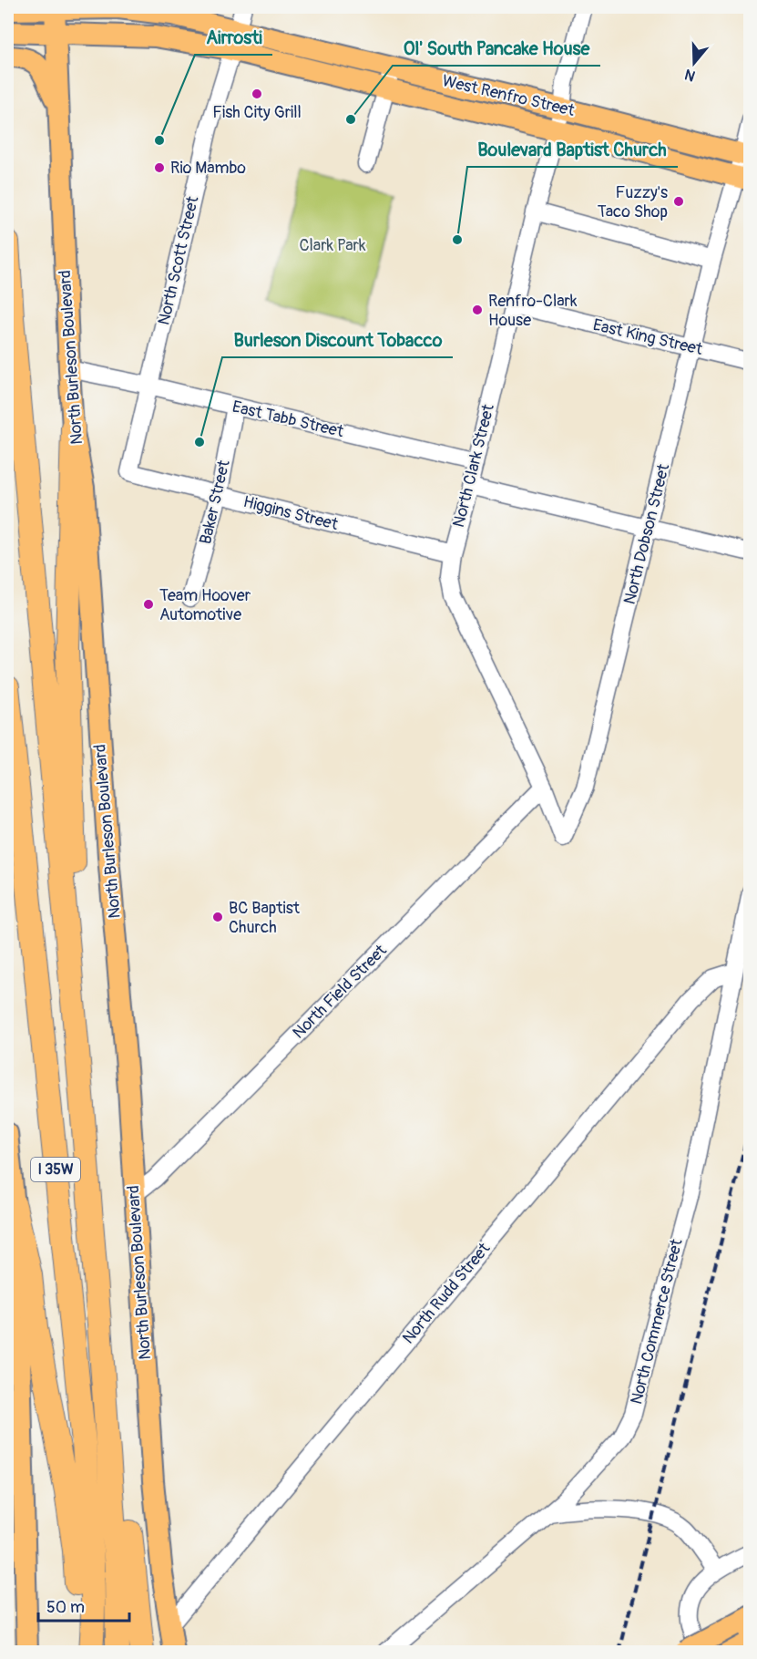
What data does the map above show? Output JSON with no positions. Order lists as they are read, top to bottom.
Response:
{
  "streets": {
    "highway": ["I 35W"],
    "main road": ["West Renfro Street", "North Burleson Boulevard"],
    "street": [
      "North Scott Street",
      "East King Street",
      "East Tabb Street",
      "North Clark Street",
      "Baker Street",
      "Higgins Street",
      "North Dobson Street",
      "North Field Street",
      "North Rudd Street",
      "North Commerce Street"
    ]
  },
  "crossings": [
    ["West Renfro Street", "North Scott Street"],
    ["West Renfro Street", "North Burleson Boulevard"],
    ["West Renfro Street", "North Clark Street"],
    ["West Renfro Street", "North Dobson Street"],
    ["North Scott Street", "East Tabb Street"],
    ["North Scott Street", "Higgins Street"],
    ["East King Street", "North Clark Street"],
    ["East King Street", "North Dobson Street"],
    ["North Burleson Boulevard", "East Tabb Street"],
    ["North Burleson Boulevard", "North Field Street"],
    ["North Burleson Boulevard", "North Rudd Street"],
    ["East Tabb Street", "North Clark Street"],
    ["East Tabb Street", "Baker Street"],
    ["North Clark Street", "Higgins Street"],
    ["North Clark Street", "North Dobson Street"],
    ["North Clark Street", "North Field Street"],
    ["Baker Street", "Higgins Street"],
    ["North Dobson Street", "North Field Street"],
    ["North Rudd Street", "North Commerce Street"]
  ],
  "parks": ["Clark Park"],
  "places": [
    "Fish City Grill",
    "Ol' South Pancake House",
    "Airrosti",
    "Rio Mambo",
    "Fuzzy's Taco Shop",
    "Boulevard Baptist Church",
    "Renfro-Clark House",
    "Burleson Discount Tobacco",
    "Team Hoover Automotive",
    "BC Baptist Church"
  ],
  "scale_bar": "50 m",
  "north": "bottom"
}
